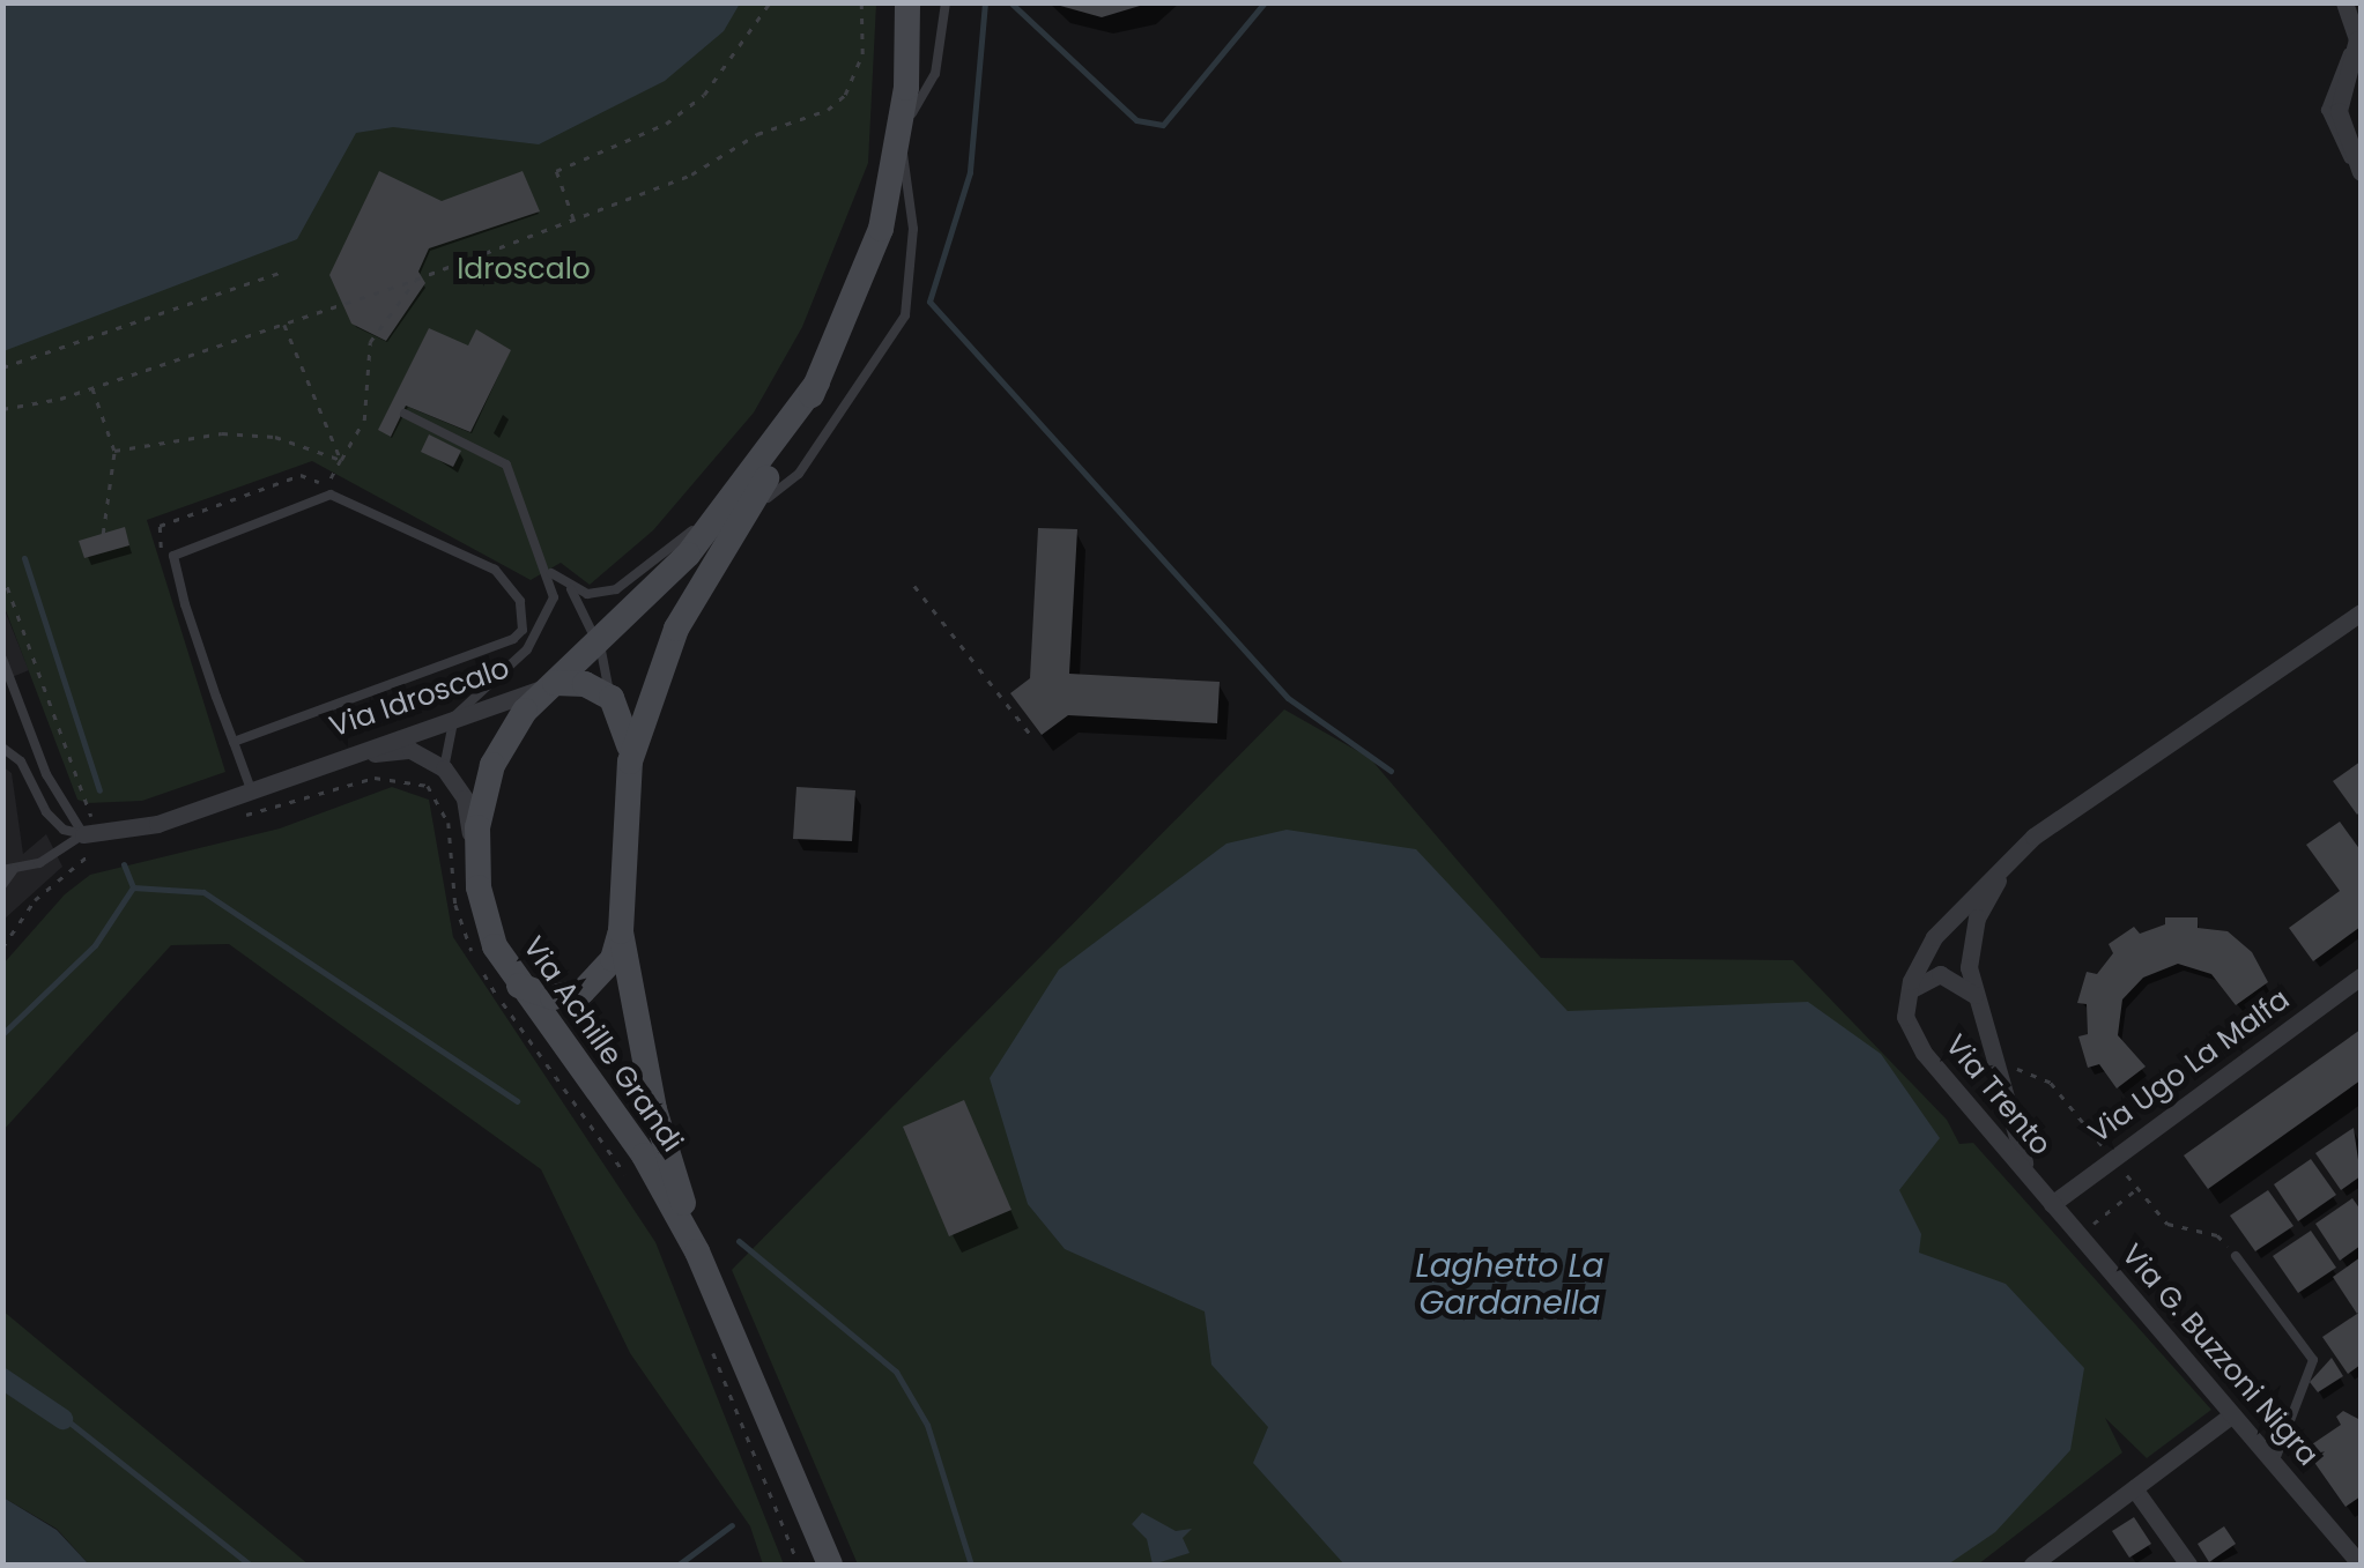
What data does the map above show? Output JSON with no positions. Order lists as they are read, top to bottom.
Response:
{
  "streets": {
    "main road": ["Via Achille Grandi"],
    "street": [
      "Via Idroscalo",
      "Via Ugo La Malfa",
      "Via Trento",
      "Via G. Buzzoni Nigra"
    ]
  },
  "crossings": [
    ["Via Idroscalo", "Via Achille Grandi"],
    ["Via Ugo La Malfa", "Via G. Buzzoni Nigra"],
    ["Via Trento", "Via G. Buzzoni Nigra"]
  ],
  "water": ["Laghetto La Gardanella"],
  "parks": ["Idroscalo"]
}
